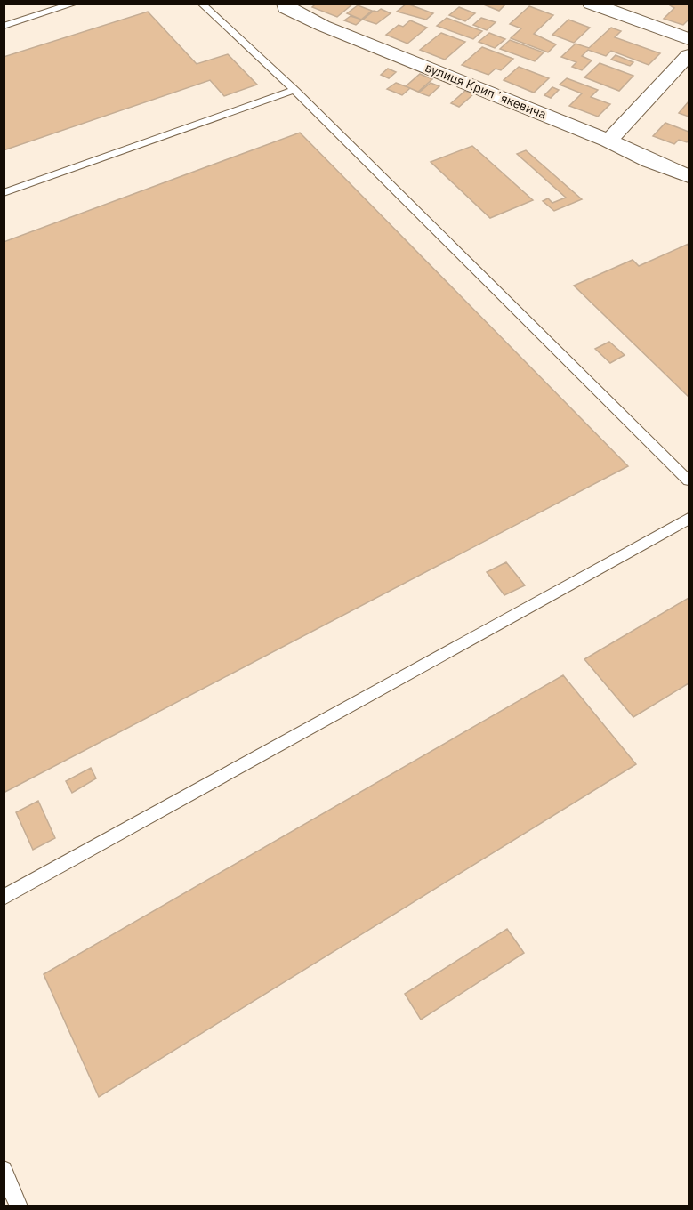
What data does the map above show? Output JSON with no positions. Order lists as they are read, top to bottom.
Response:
{
  "streets": {
    "street": ["вулиця Крипʼякевича"]
  }
}
